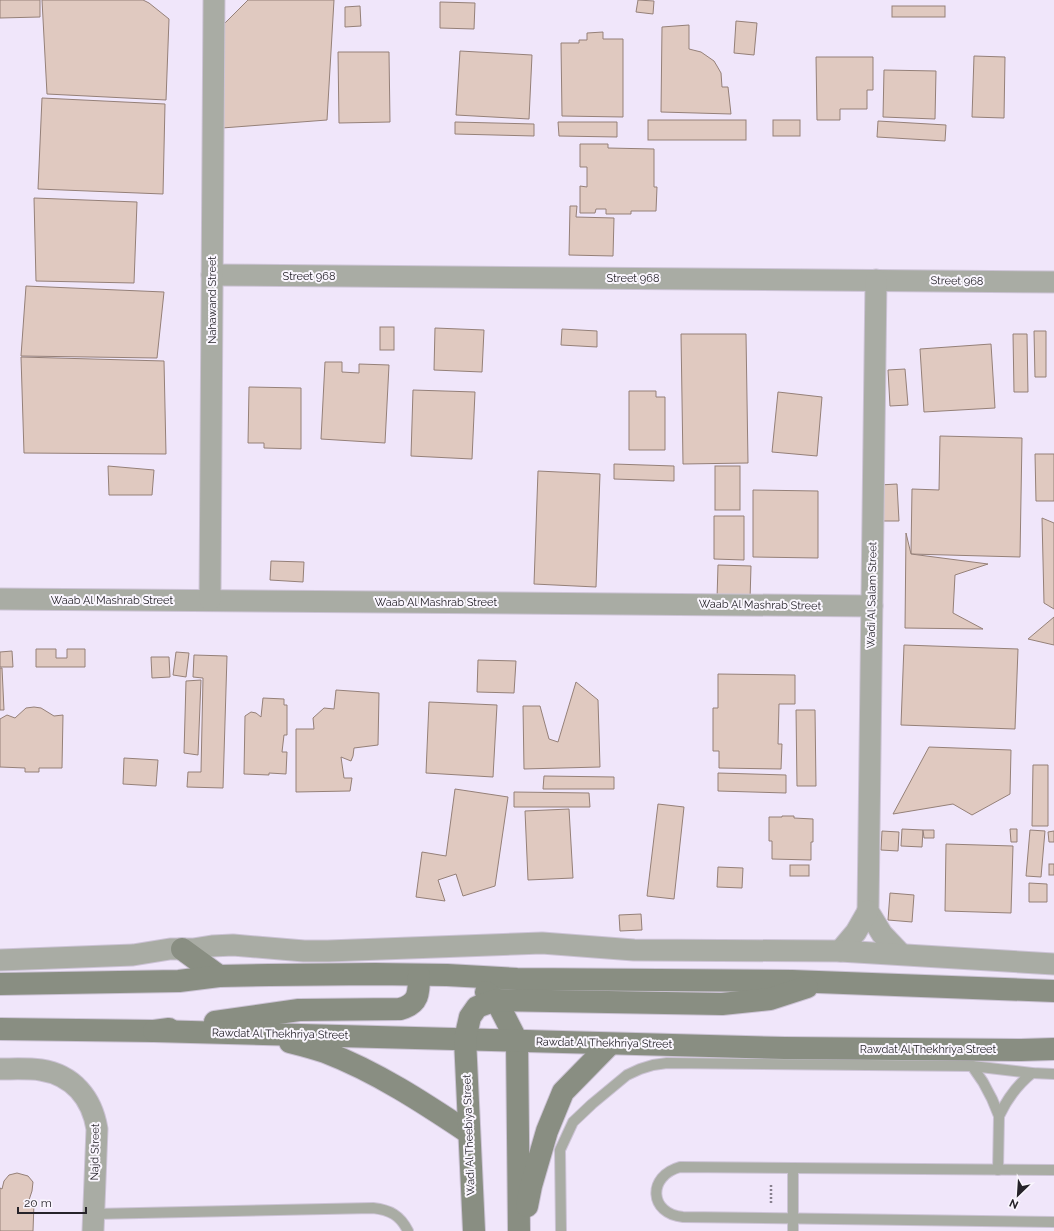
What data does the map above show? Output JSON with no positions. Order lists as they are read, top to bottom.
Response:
{
  "streets": {
    "street": [
      "Street 968",
      "Nahawand Street",
      "Wadi Al Salam Street",
      "Waab Al Mashrab Street",
      "Rawdat Al Thekhriya Street",
      "Wadi Al Theebiya Street",
      "Najd Street"
    ]
  },
  "crossings": [
    ["Street 968", "Nahawand Street"],
    ["Street 968", "Wadi Al Salam Street"],
    ["Nahawand Street", "Waab Al Mashrab Street"],
    ["Wadi Al Salam Street", "Waab Al Mashrab Street"],
    ["Rawdat Al Thekhriya Street", "Wadi Al Theebiya Street"]
  ],
  "scale_bar": "20 m",
  "north": "bottom left"
}
